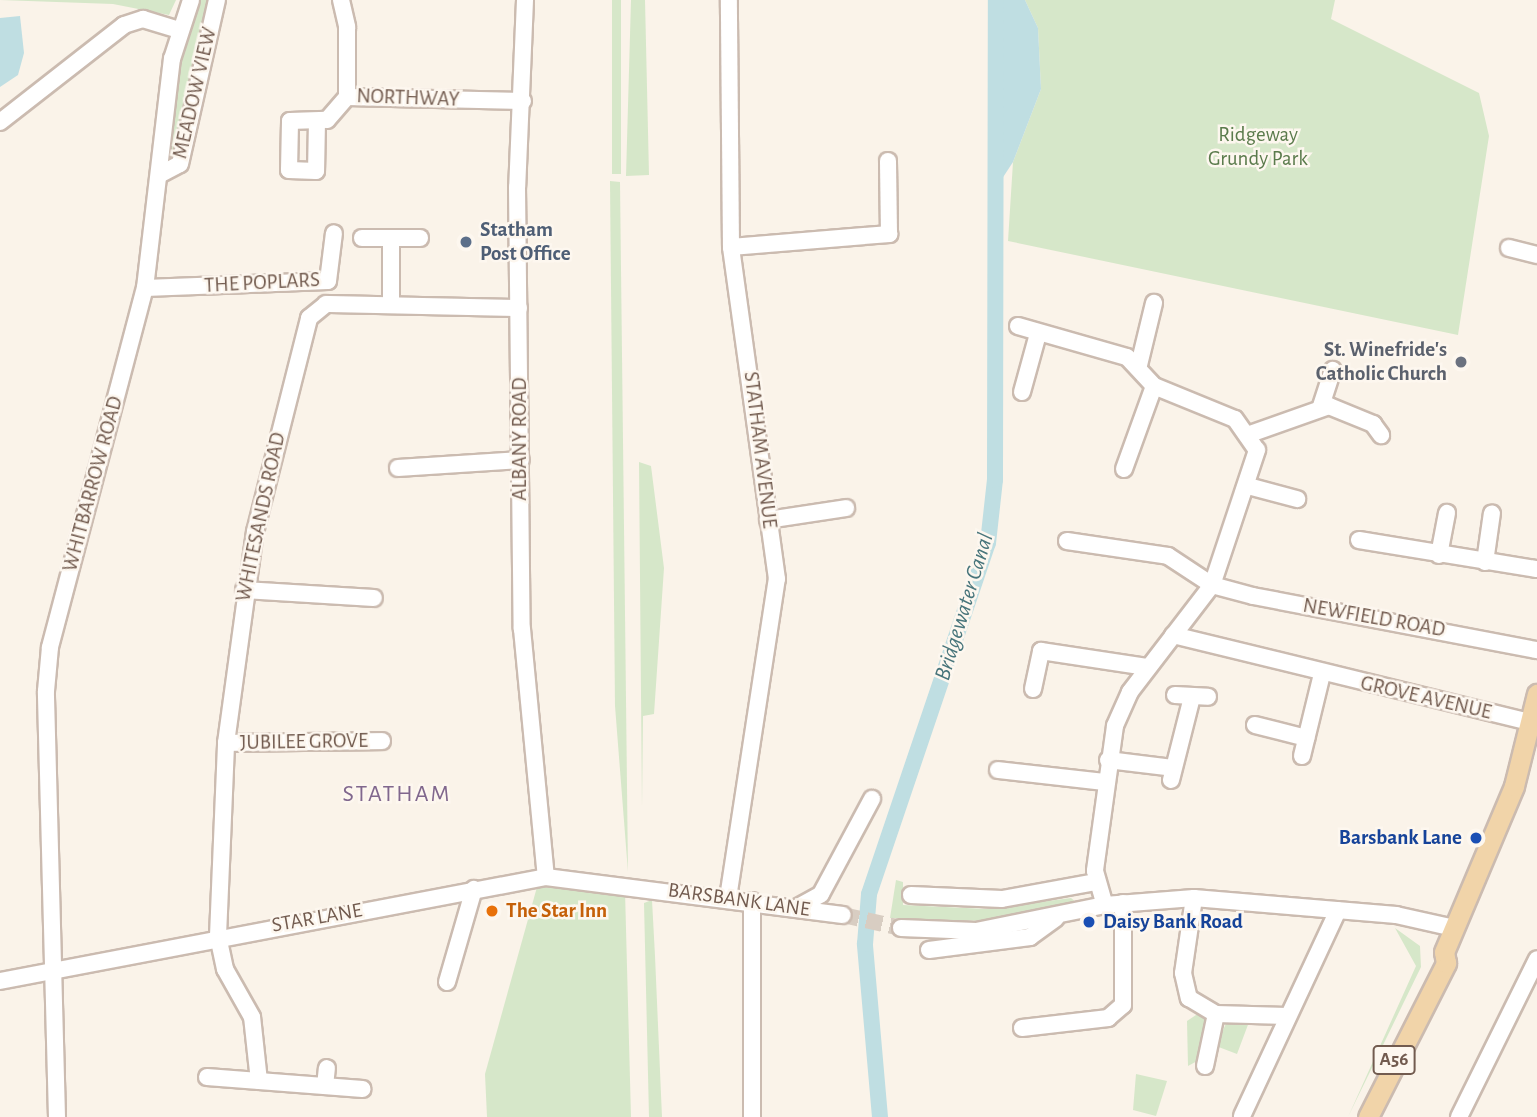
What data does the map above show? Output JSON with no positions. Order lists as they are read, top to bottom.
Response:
{
  "streets": {
    "main road": ["A56"],
    "street": [
      "MEADOW VIEW",
      "NORTHWAY",
      "THE POPLARS",
      "ALBANY ROAD",
      "STATHAM AVENUE",
      "WHITBARROW ROAD",
      "WHITESANDS ROAD",
      "NEWFIELD ROAD",
      "GROVE AVENUE",
      "JUBILEE GROVE",
      "BARSBANK LANE",
      "STAR LANE"
    ]
  },
  "crossings": [
    ["MEADOW VIEW", "WHITBARROW ROAD"],
    ["NORTHWAY", "ALBANY ROAD"],
    ["THE POPLARS", "WHITBARROW ROAD"],
    ["ALBANY ROAD", "WHITESANDS ROAD"],
    ["ALBANY ROAD", "STAR LANE"],
    ["STATHAM AVENUE", "BARSBANK LANE"],
    ["WHITBARROW ROAD", "STAR LANE"],
    ["WHITESANDS ROAD", "JUBILEE GROVE"],
    ["WHITESANDS ROAD", "STAR LANE"],
    ["GROVE AVENUE", "A56"],
    ["BARSBANK LANE", "STAR LANE"]
  ],
  "districts": ["STATHAM"],
  "water": ["Bridgewater Canal"],
  "parks": ["Ridgeway Grundy Park"],
  "places": [
    "Statham Post Office",
    "St. Winefride's Catholic Church",
    "Barsbank Lane",
    "The Star Inn",
    "Daisy Bank Road"
  ]
}
